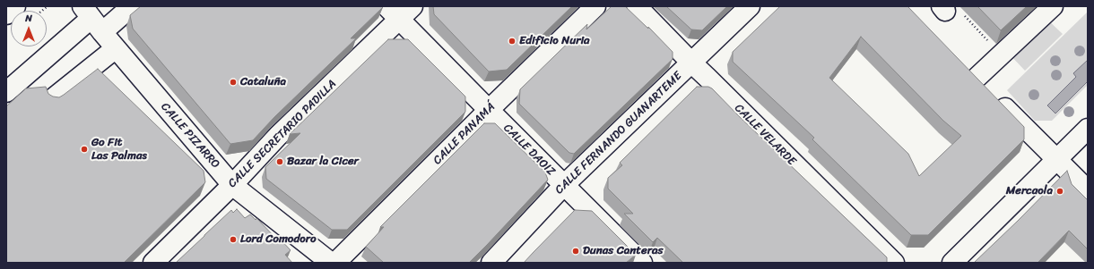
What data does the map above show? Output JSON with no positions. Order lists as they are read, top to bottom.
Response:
{
  "streets": {
    "street": [
      "CALLE FERNANDO GUANARTEME",
      "CALLE SECRETARIO PADILLA",
      "CALLE PANAMÁ",
      "CALLE VELARDE",
      "CALLE PIZARRO",
      "CALLE DAOIZ"
    ]
  },
  "crossings": [
    ["CALLE FERNANDO GUANARTEME", "CALLE VELARDE"],
    ["CALLE FERNANDO GUANARTEME", "CALLE DAOIZ"],
    ["CALLE SECRETARIO PADILLA", "CALLE PIZARRO"],
    ["CALLE SECRETARIO PADILLA", "CALLE DAOIZ"],
    ["CALLE PANAMÁ", "CALLE DAOIZ"]
  ],
  "places": [
    "Edificio Nuria",
    "Cataluña",
    "Go Fit Las Palmas",
    "Bazar la Cicer",
    "Mercaola",
    "Lord Comodoro",
    "Dunas Canteras"
  ],
  "north": "top"
}
